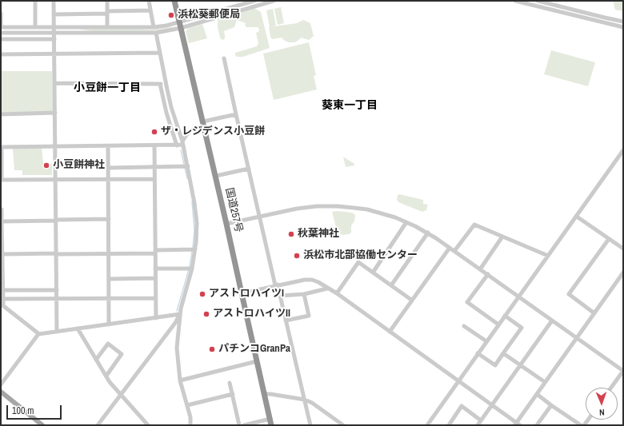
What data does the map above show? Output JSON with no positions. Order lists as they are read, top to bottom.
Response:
{
  "streets": {
    "highway": ["国道257号"]
  },
  "districts": ["小豆餅一丁目", "葵東一丁目"],
  "places": [
    "浜松葵郵便局",
    "ザ・レジデンス小豆餅",
    "小豆餅神社",
    "秋葉神社",
    "浜松市北部協働センター",
    "アストロハイツI",
    "アストロハイツII",
    "パチンコGranPa"
  ],
  "scale_bar": "100 m",
  "north": "bottom"
}
